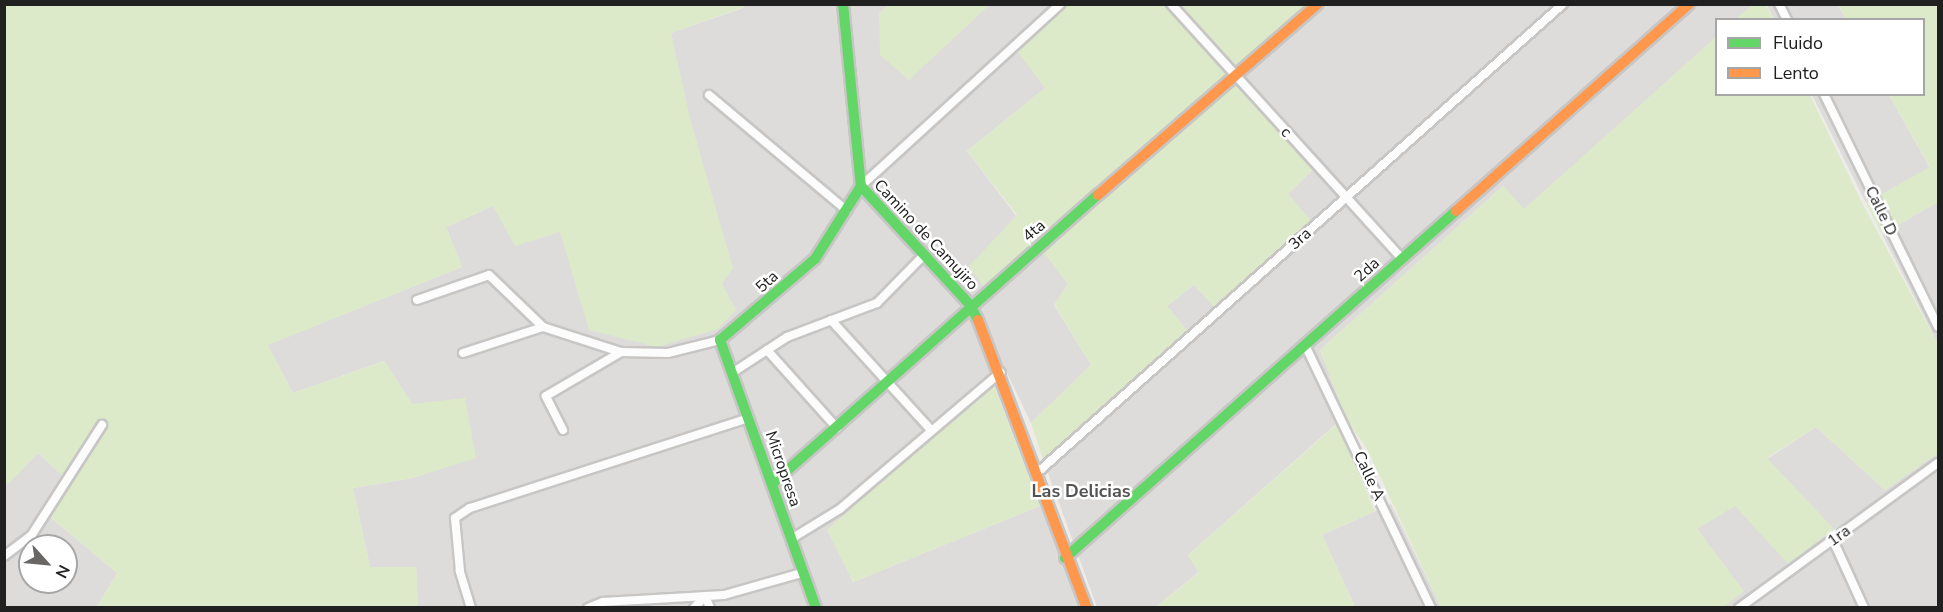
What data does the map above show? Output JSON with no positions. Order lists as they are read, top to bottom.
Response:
{
  "streets": {
    "street": [
      "c",
      "Calle D",
      "4ta",
      "Camino de Camujiro",
      "3ra",
      "2da",
      "5ta",
      "Micropresa",
      "Calle A",
      "1ra"
    ]
  },
  "crossings": [
    ["c", "4ta"],
    ["c", "3ra"],
    ["c", "2da"],
    ["4ta", "Camino de Camujiro"],
    ["4ta", "Micropresa"],
    ["Camino de Camujiro", "3ra"],
    ["Camino de Camujiro", "2da"],
    ["Camino de Camujiro", "5ta"],
    ["2da", "Calle A"],
    ["5ta", "Micropresa"]
  ],
  "districts": ["Las Delicias"],
  "legend": ["Fluido", "Lento"],
  "north": "bottom right"
}
